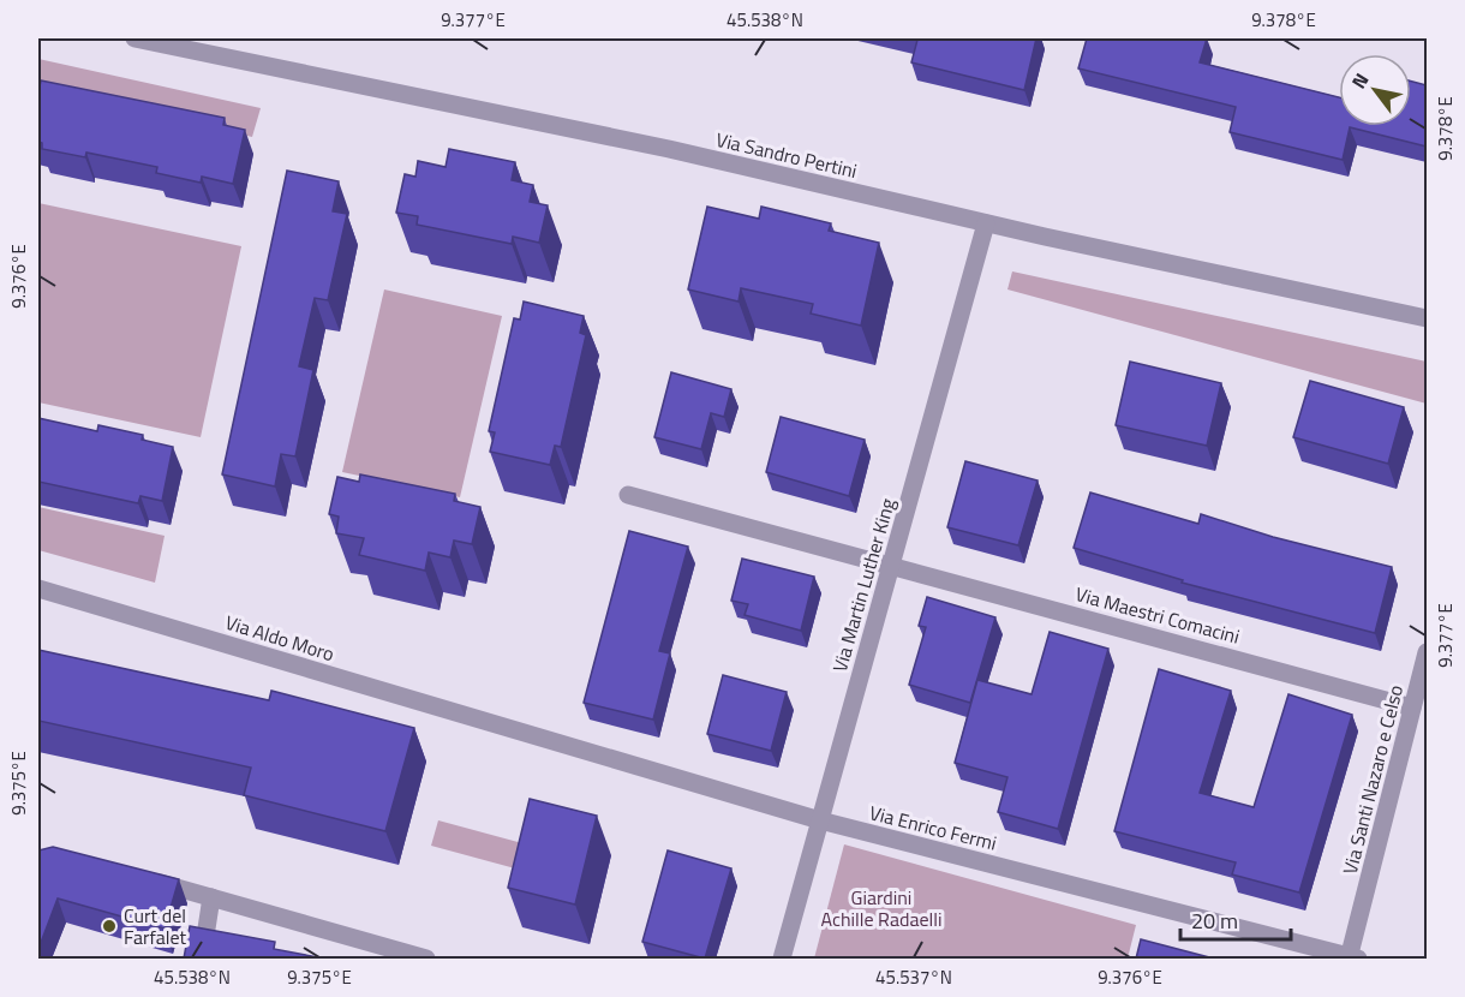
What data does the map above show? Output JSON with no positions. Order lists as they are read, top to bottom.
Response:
{
  "streets": {
    "street": [
      "Via Sandro Pertini",
      "Via Martin Luther King",
      "Via Maestri Comacini",
      "Via Aldo Moro",
      "Via Santi Nazaro e Celso",
      "Via Enrico Fermi"
    ]
  },
  "crossings": [
    ["Via Sandro Pertini", "Via Martin Luther King"],
    ["Via Martin Luther King", "Via Maestri Comacini"],
    ["Via Martin Luther King", "Via Enrico Fermi"],
    ["Via Maestri Comacini", "Via Santi Nazaro e Celso"],
    ["Via Aldo Moro", "Via Enrico Fermi"],
    ["Via Santi Nazaro e Celso", "Via Enrico Fermi"]
  ],
  "parks": ["Giardini Achille Radaelli"],
  "places": ["Curt del Farfalet"],
  "scale_bar": "20 m",
  "north": "top left",
  "coordinates": [
    "9.377°E",
    "45.538°N",
    "9.378°E",
    "9.376°E",
    "9.375°E",
    "45.537°N"
  ]
}
